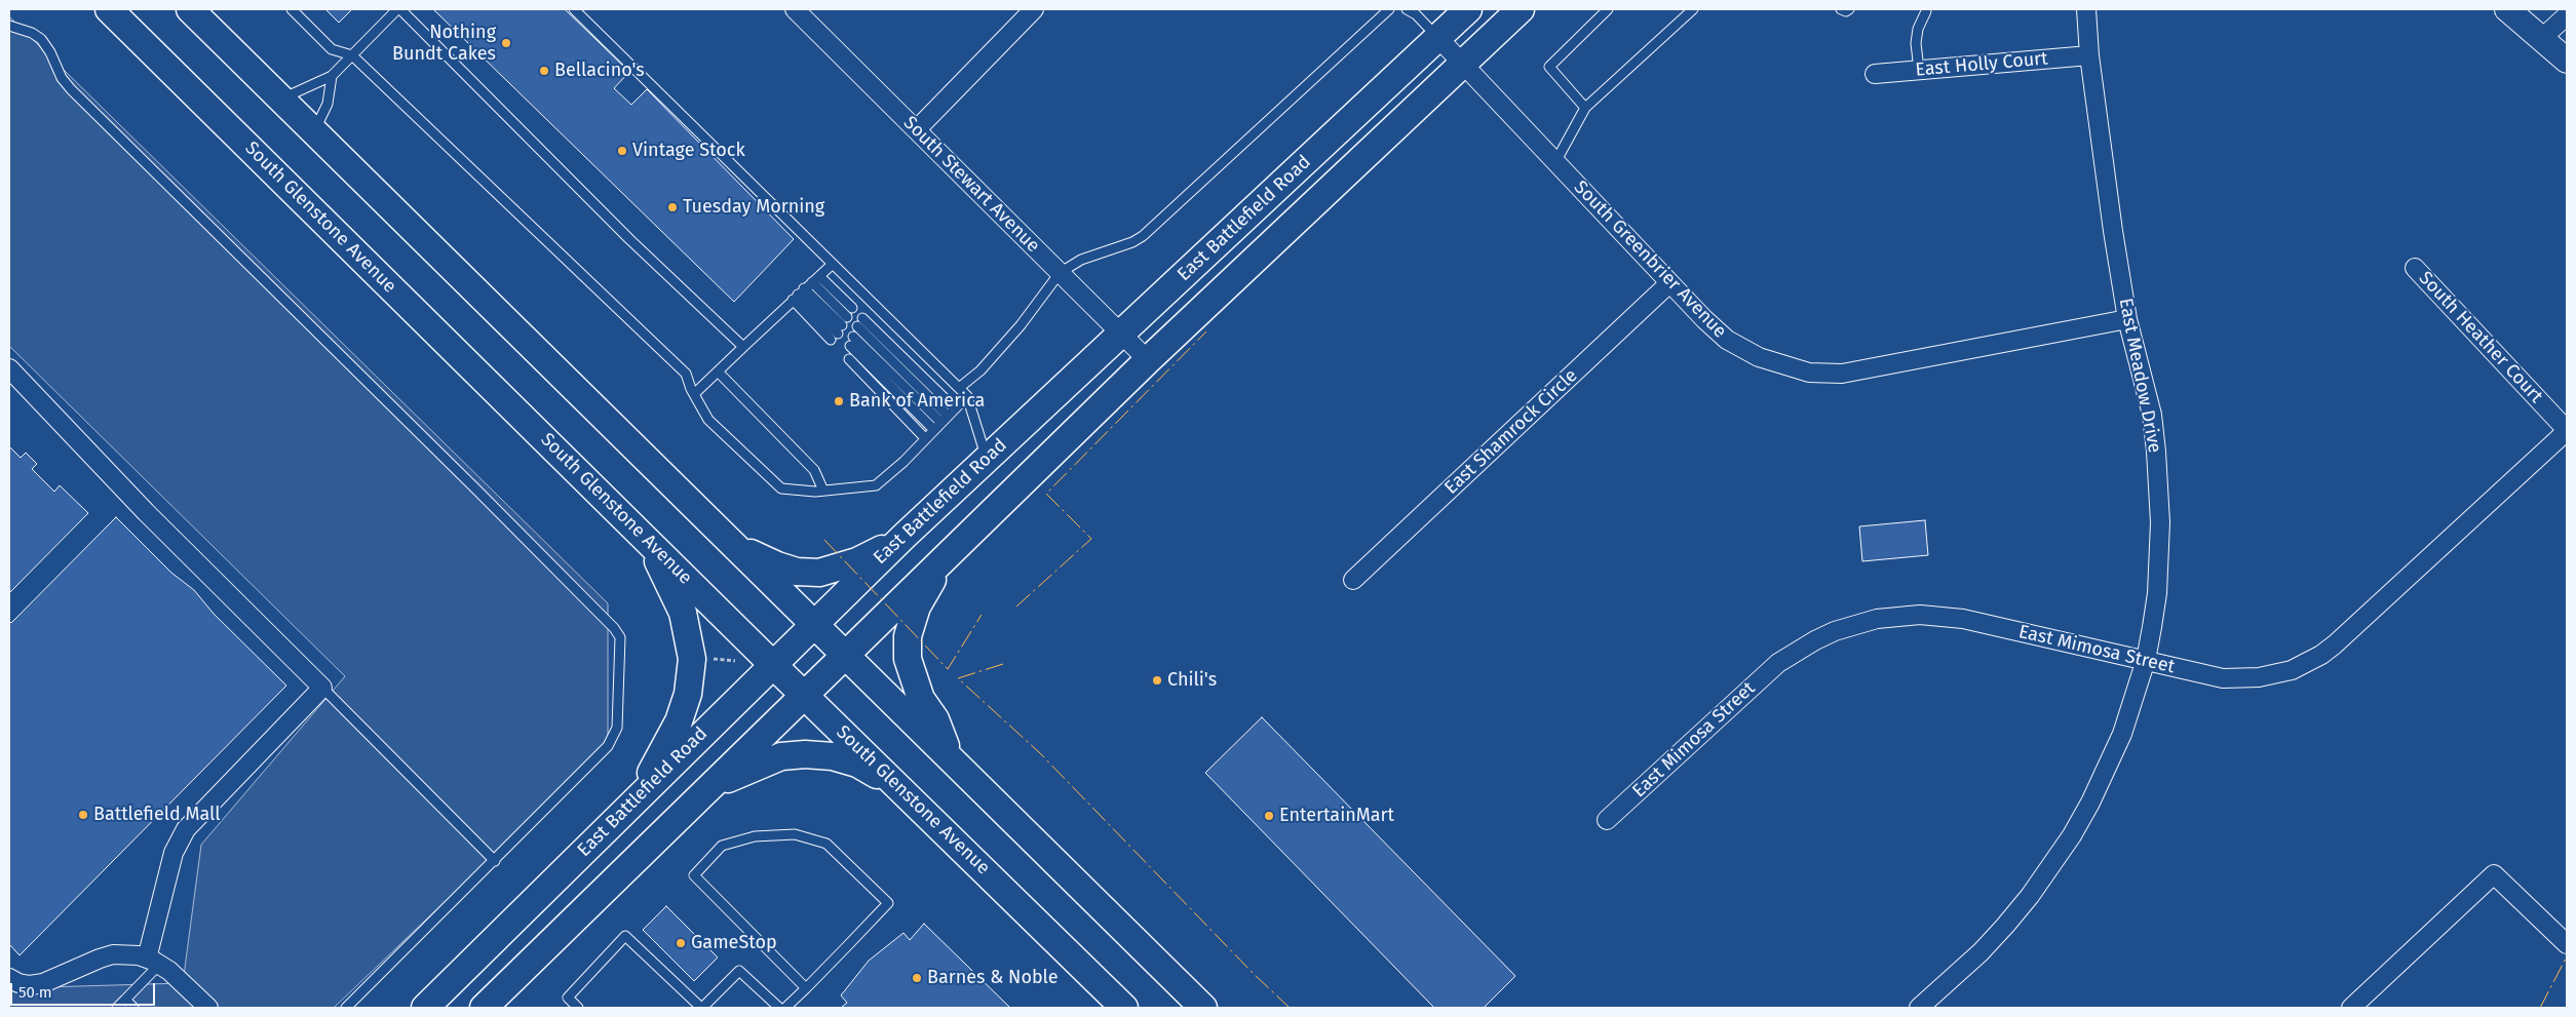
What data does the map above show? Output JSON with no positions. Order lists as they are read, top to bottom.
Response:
{
  "streets": {
    "main road": ["South Glenstone Avenue", "East Battlefield Road"],
    "street": [
      "East Holly Court",
      "South Stewart Avenue",
      "South Greenbrier Avenue",
      "South Heather Court",
      "East Meadow Drive",
      "East Shamrock Circle",
      "East Mimosa Street"
    ]
  },
  "crossings": [
    ["East Holly Court", "East Meadow Drive"],
    ["South Stewart Avenue", "East Battlefield Road"],
    ["South Glenstone Avenue", "East Battlefield Road"],
    ["East Battlefield Road", "South Greenbrier Avenue"],
    ["South Greenbrier Avenue", "East Meadow Drive"],
    ["South Greenbrier Avenue", "East Shamrock Circle"],
    ["South Heather Court", "East Mimosa Street"],
    ["East Meadow Drive", "East Mimosa Street"]
  ],
  "places": [
    "Nothing Bundt Cakes",
    "Bellacino's",
    "Vintage Stock",
    "Tuesday Morning",
    "Bank of America",
    "Chili's",
    "Battlefield Mall",
    "EntertainMart",
    "GameStop",
    "Barnes & Noble"
  ],
  "scale_bar": "50 m"
}
